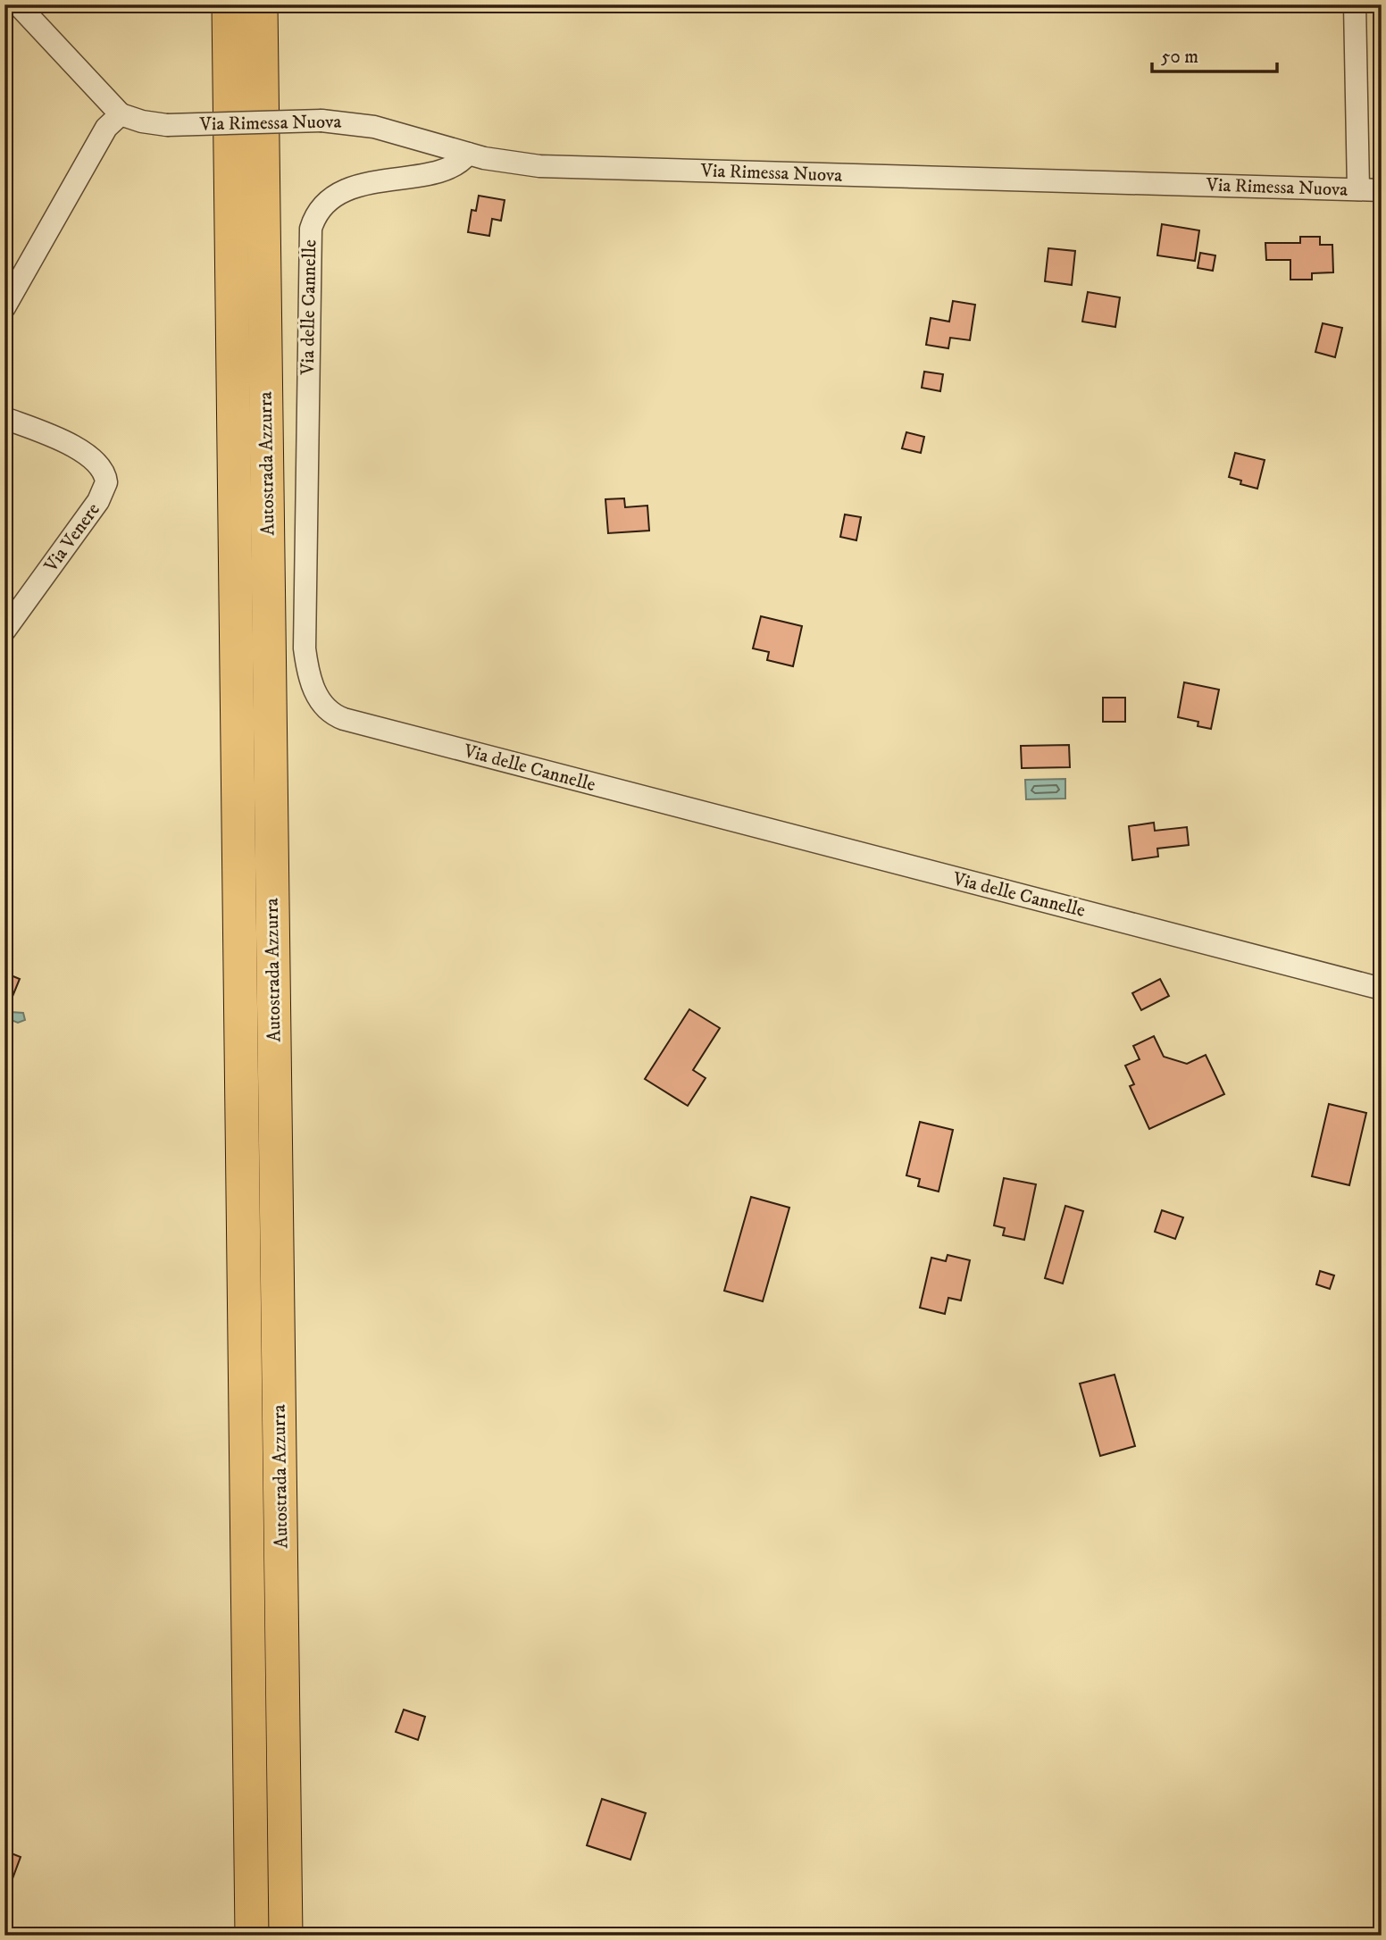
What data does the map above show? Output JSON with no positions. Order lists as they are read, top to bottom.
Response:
{
  "streets": {
    "highway": ["Autostrada Azzurra"],
    "street": ["Via Rimessa Nuova", "Via delle Cannelle", "Via Venere"]
  },
  "crossings": [
    ["Via Rimessa Nuova", "Via delle Cannelle"]
  ],
  "scale_bar": "50 m"
}
